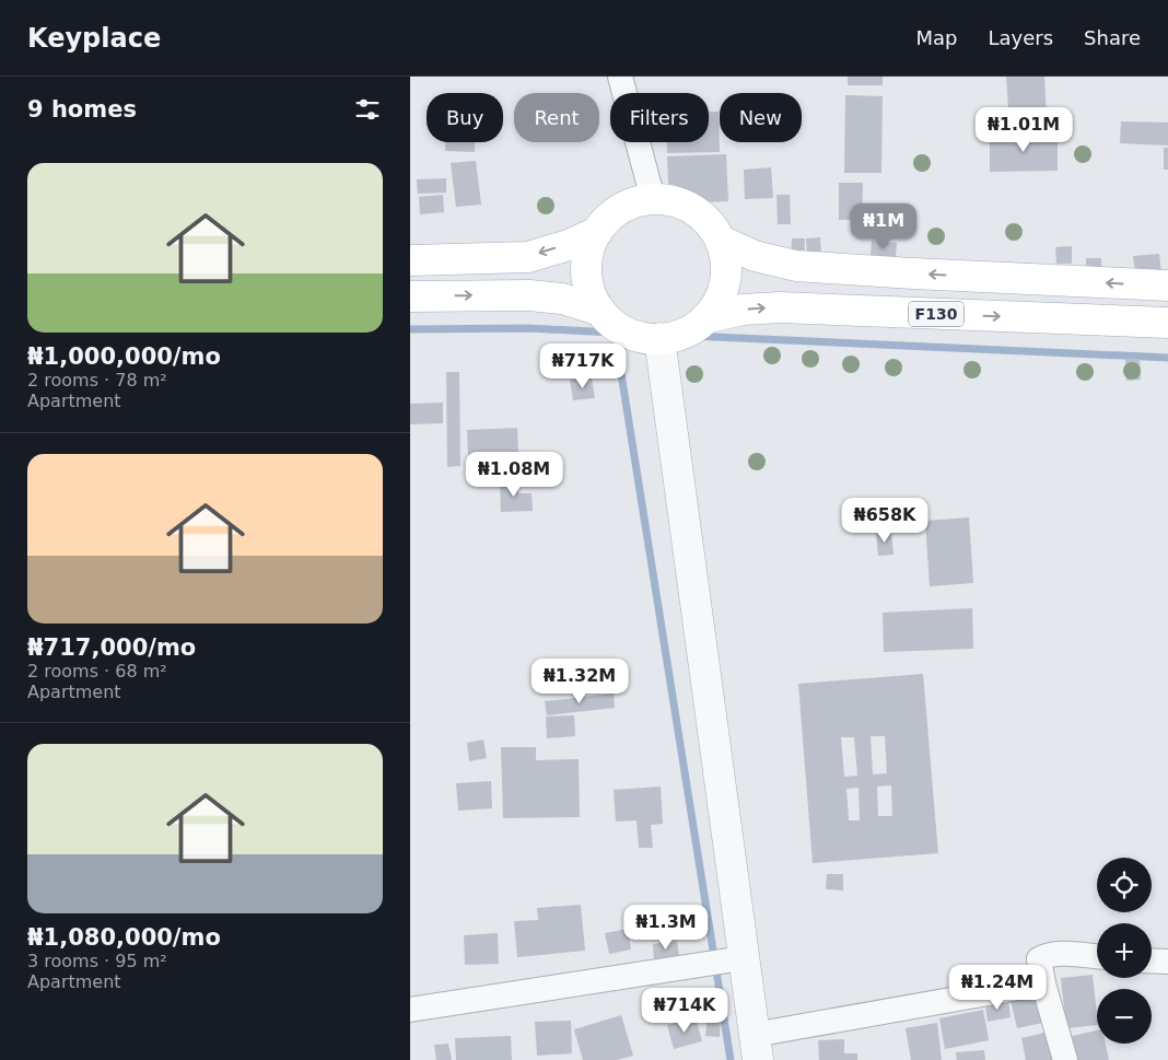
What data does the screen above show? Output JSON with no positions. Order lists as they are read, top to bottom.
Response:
{
  "streets": {
    "main road": ["F130"]
  },
  "page": {
    "header": "Keyplace",
    "nav": ["Map", "Layers", "Share"],
    "heading": "9 homes",
    "chip": [
      "Buy",
      "Rent",
      "Filters",
      "New"
    ],
    "price": [
      "₦1.01M",
      "₦1M",
      "₦717K",
      "₦1.08M",
      "₦658K",
      "₦1.32M",
      "₦1.3M",
      "₦1.24M",
      "₦714K"
    ],
    "list": [
      {
        "name": "₦1,000,000/mo",
        "note": "2 rooms · 78 m² · Apartment"
      },
      {
        "name": "₦717,000/mo",
        "note": "2 rooms · 68 m² · Apartment"
      },
      {
        "name": "₦1,080,000/mo",
        "note": "3 rooms · 95 m² · Apartment"
      }
    ],
    "map_buttons": ["+", "−"]
  }
}
